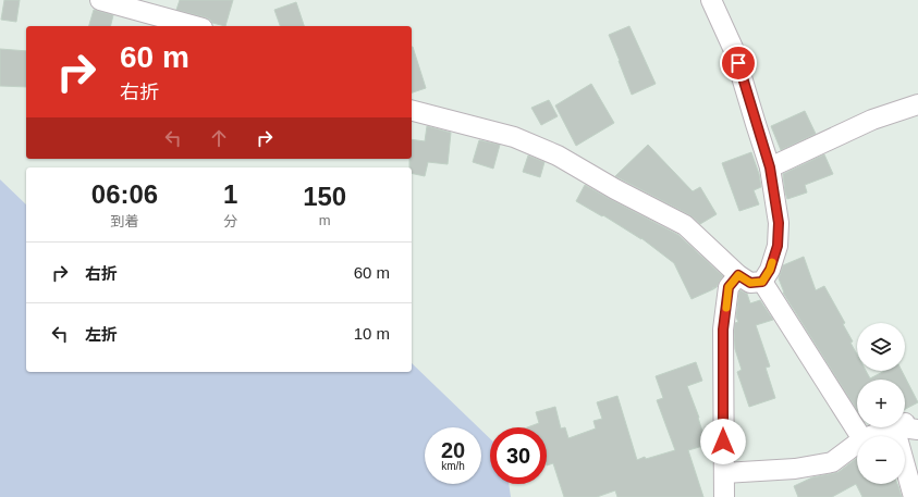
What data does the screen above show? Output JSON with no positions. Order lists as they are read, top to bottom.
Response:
{
  "page": {
    "turn": ["60 m", "右折"],
    "eta": [
      "06:06",
      "到着",
      "1",
      "分",
      "150",
      "m"
    ],
    "list": [
      {
        "name": "右折",
        "value": "60 m"
      },
      {
        "name": "左折",
        "value": "10 m"
      }
    ],
    "map_buttons": ["+", "−"],
    "speed": "20 km/h",
    "limit": "30"
  }
}
